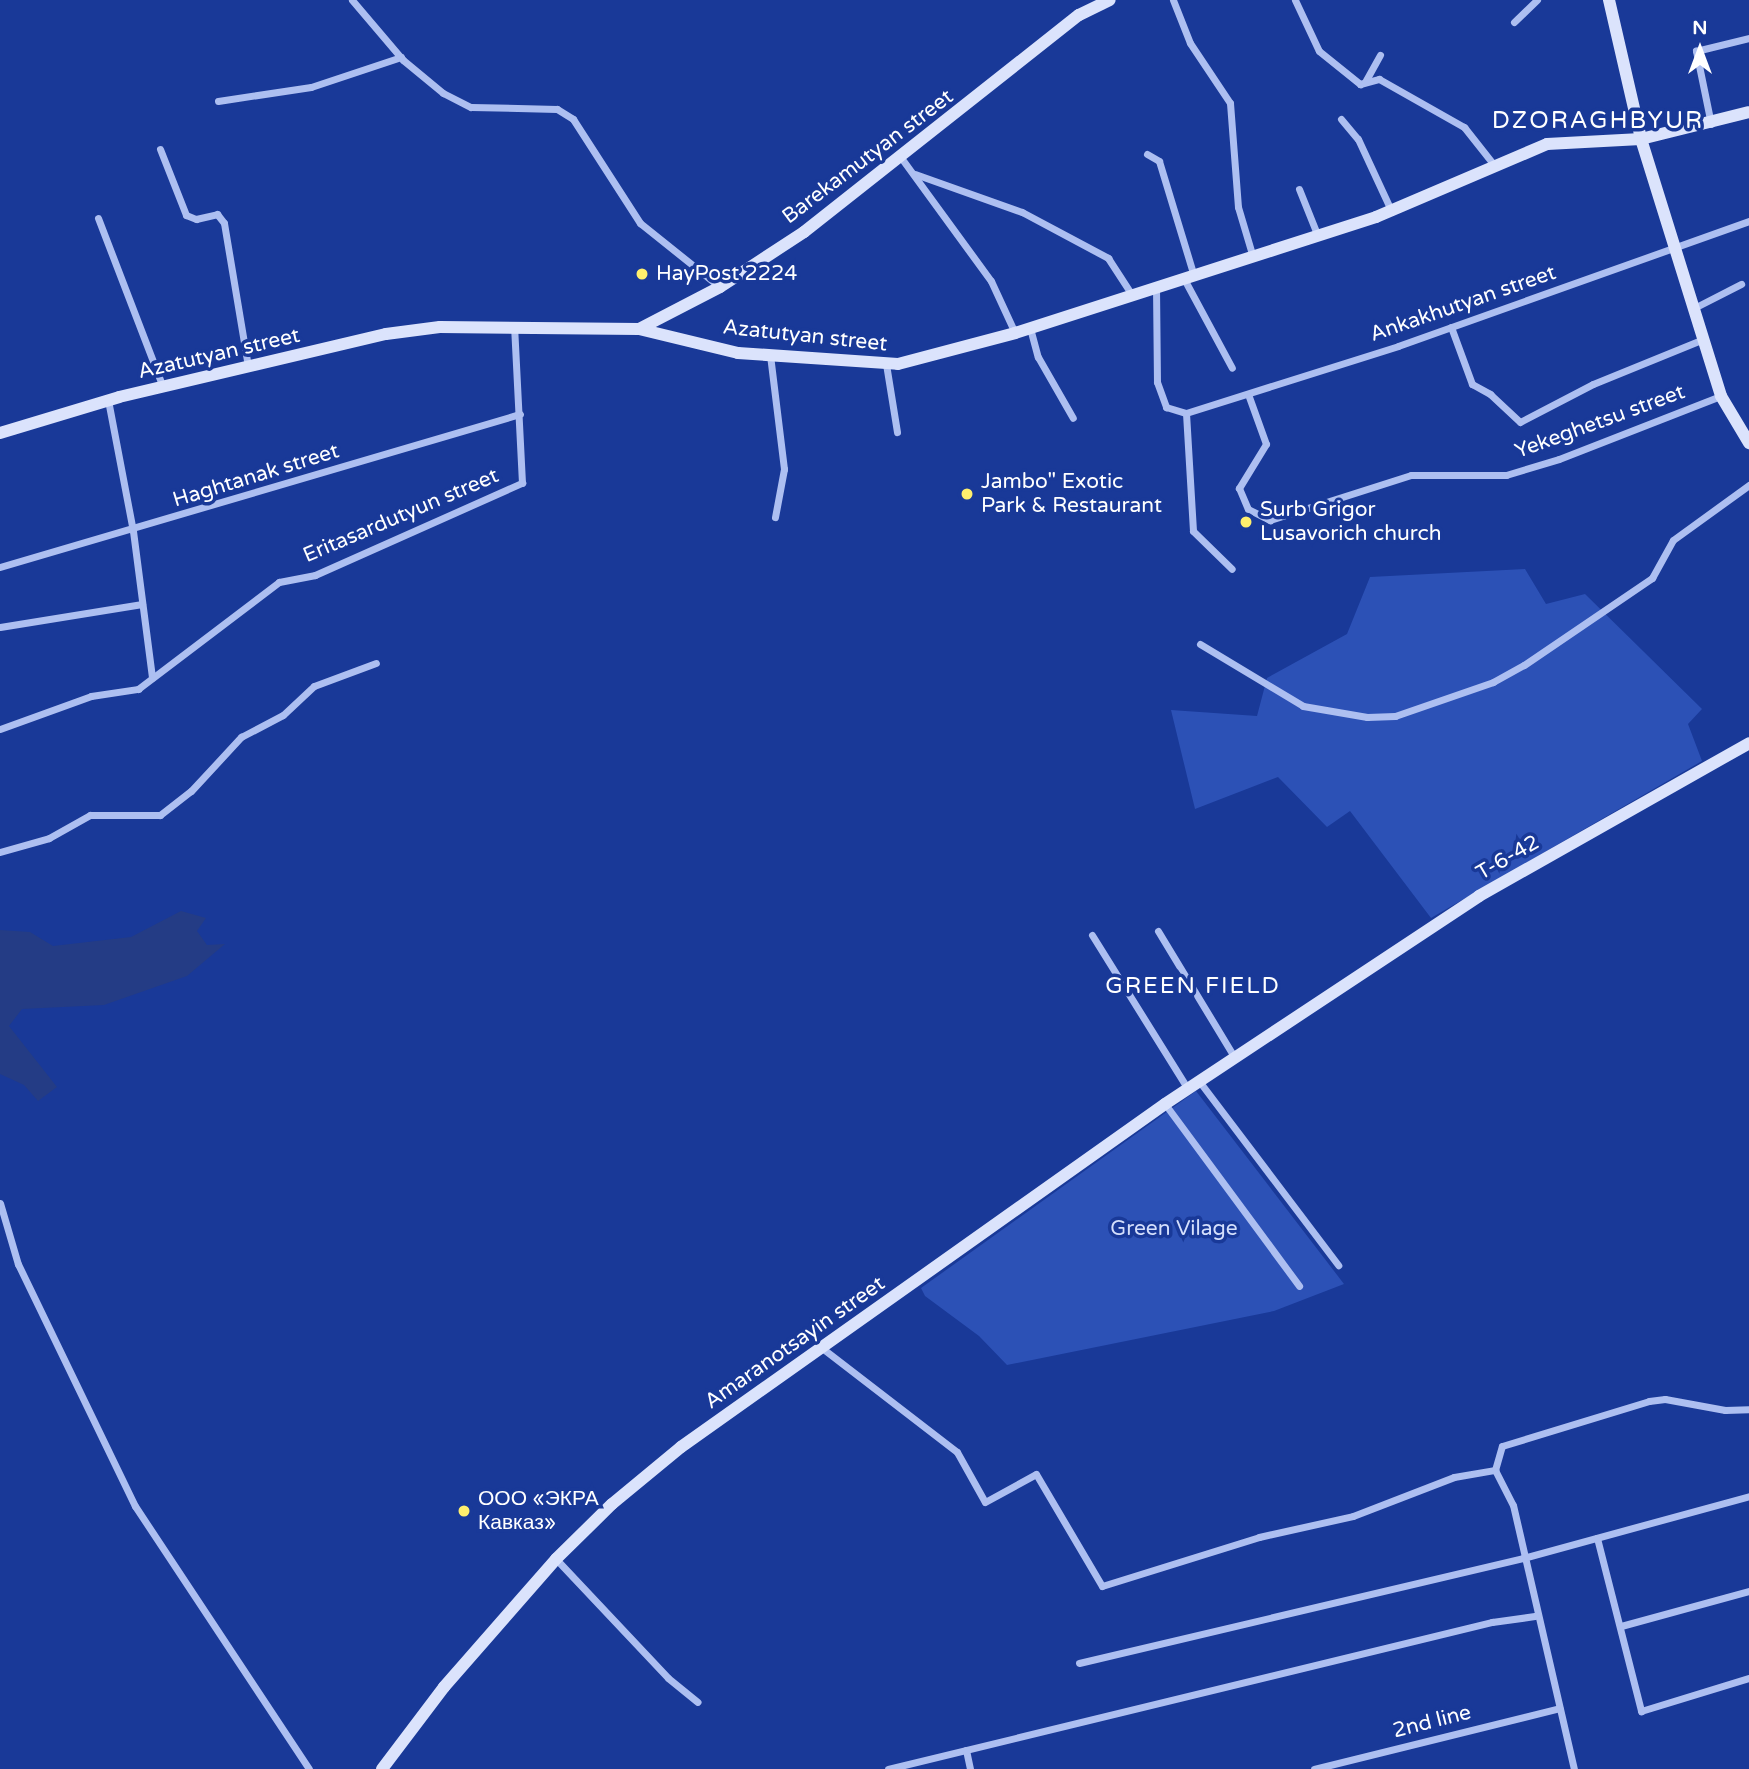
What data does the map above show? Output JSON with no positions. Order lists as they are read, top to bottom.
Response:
{
  "streets": {
    "street": [
      "Barekamutyan street",
      "Ankakhutyan street",
      "Azatutyan street",
      "Yekeghetsu street",
      "Haghtanak street",
      "Eritasardutyun street",
      "T-6-42",
      "Amaranotsayin street",
      "2nd line"
    ]
  },
  "crossings": [
    ["Barekamutyan street", "Azatutyan street"],
    ["Ankakhutyan street", "Yekeghetsu street"],
    ["Haghtanak street", "Eritasardutyun street"],
    ["T-6-42", "Amaranotsayin street"]
  ],
  "districts": ["DZORAGHBYUR", "GREEN FIELD"],
  "parks": ["Green Vilage"],
  "places": [
    "HayPost 2224",
    "Jambo\" Exotic Park & Restaurant",
    "Surb Grigor Lusavorich church",
    "ООО «ЭКРА Кавказ»"
  ],
  "north": "top"
}
